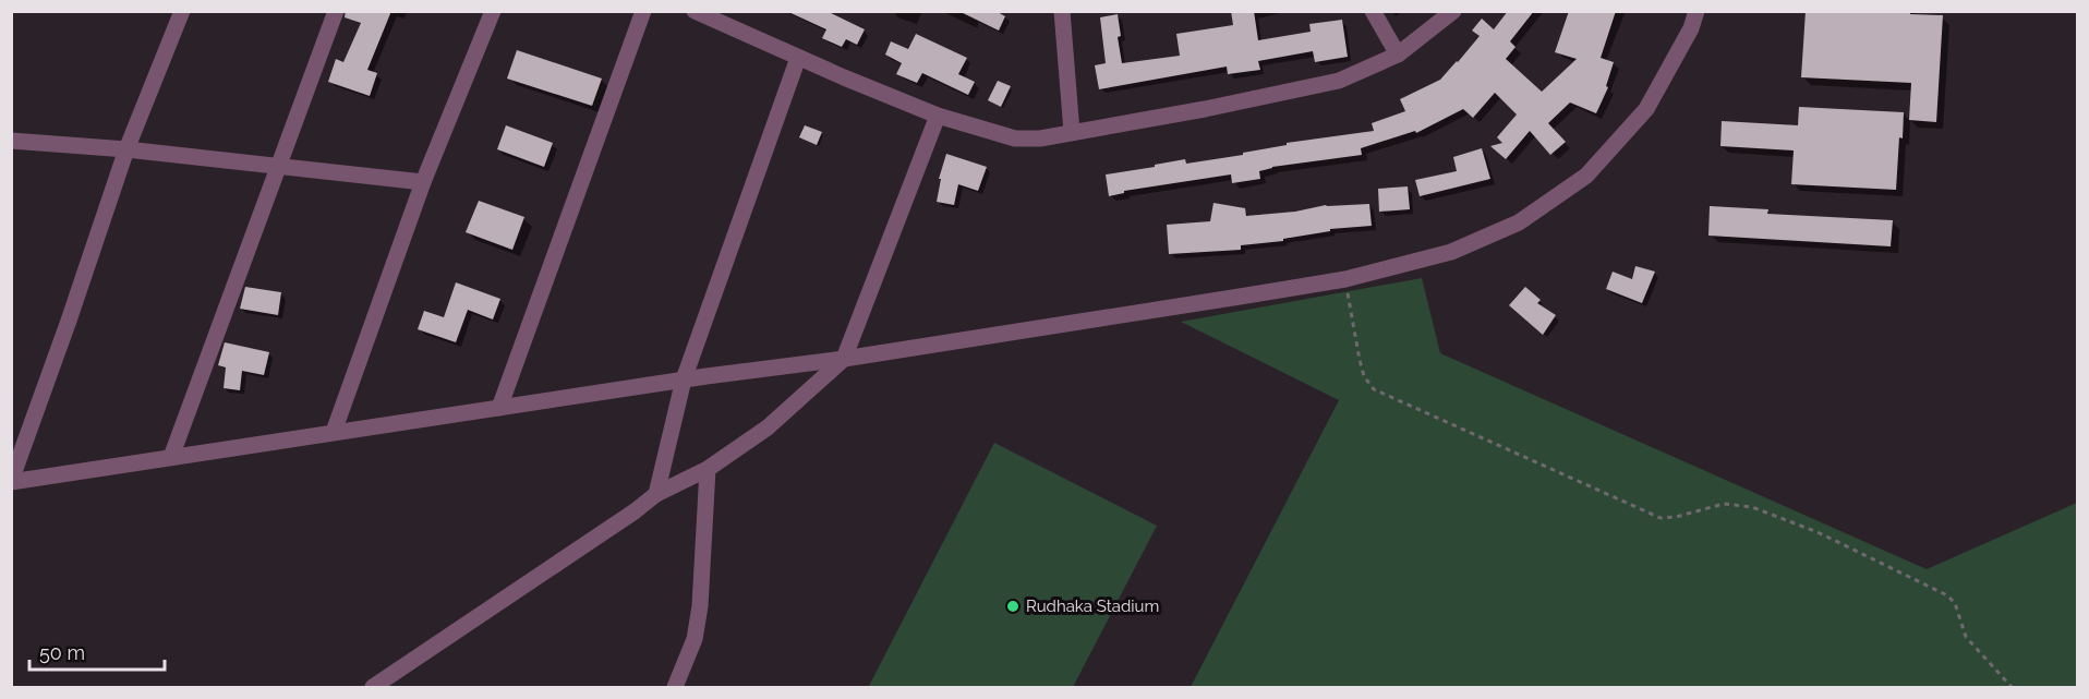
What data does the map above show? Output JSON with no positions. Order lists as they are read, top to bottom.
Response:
{
  "places": ["Rudhaka Stadium"],
  "scale_bar": "50 m"
}
